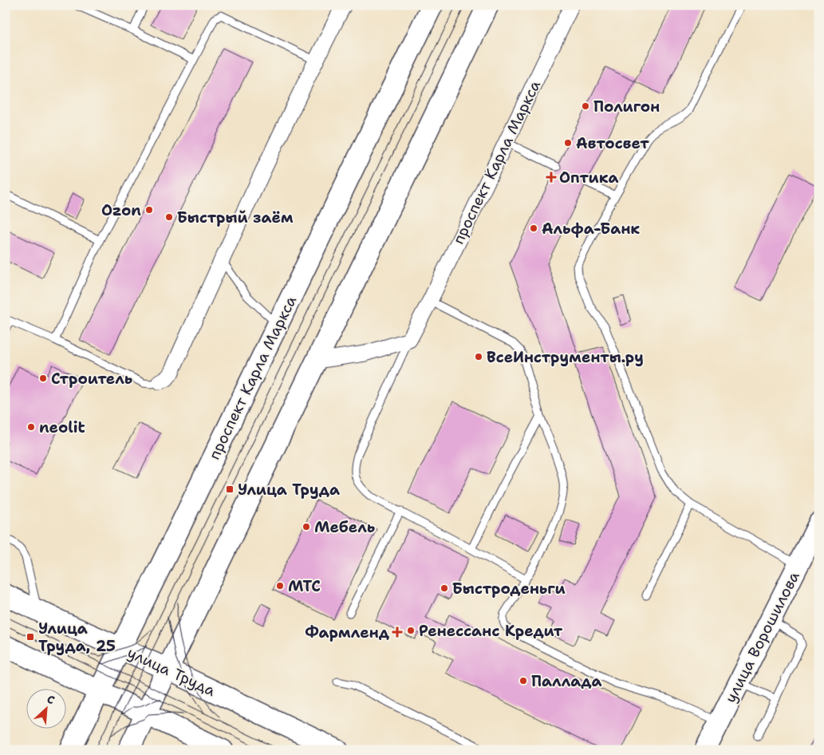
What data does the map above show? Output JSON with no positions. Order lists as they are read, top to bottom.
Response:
{
  "streets": {
    "main road": ["проспект Карла Маркса", "улица Ворошилова", "улица Труда"]
  },
  "crossings": [
    ["проспект Карла Маркса", "улица Труда"]
  ],
  "places": {
    "other": [
      "Полигон",
      "Автосвет",
      "Ozon",
      "Быстрый заём",
      "Альфа-Банк",
      "ВсеИнструменты.ру",
      "Строитель",
      "neolit",
      "Мебель",
      "МТС",
      "Быстроденьги",
      "Ренессанс Кредит",
      "Паллада"
    ],
    "health": ["Оптика", "Фармленд"],
    "transit": ["Улица Труда", "Улица Труда, 25"]
  },
  "north": "top right"
}
